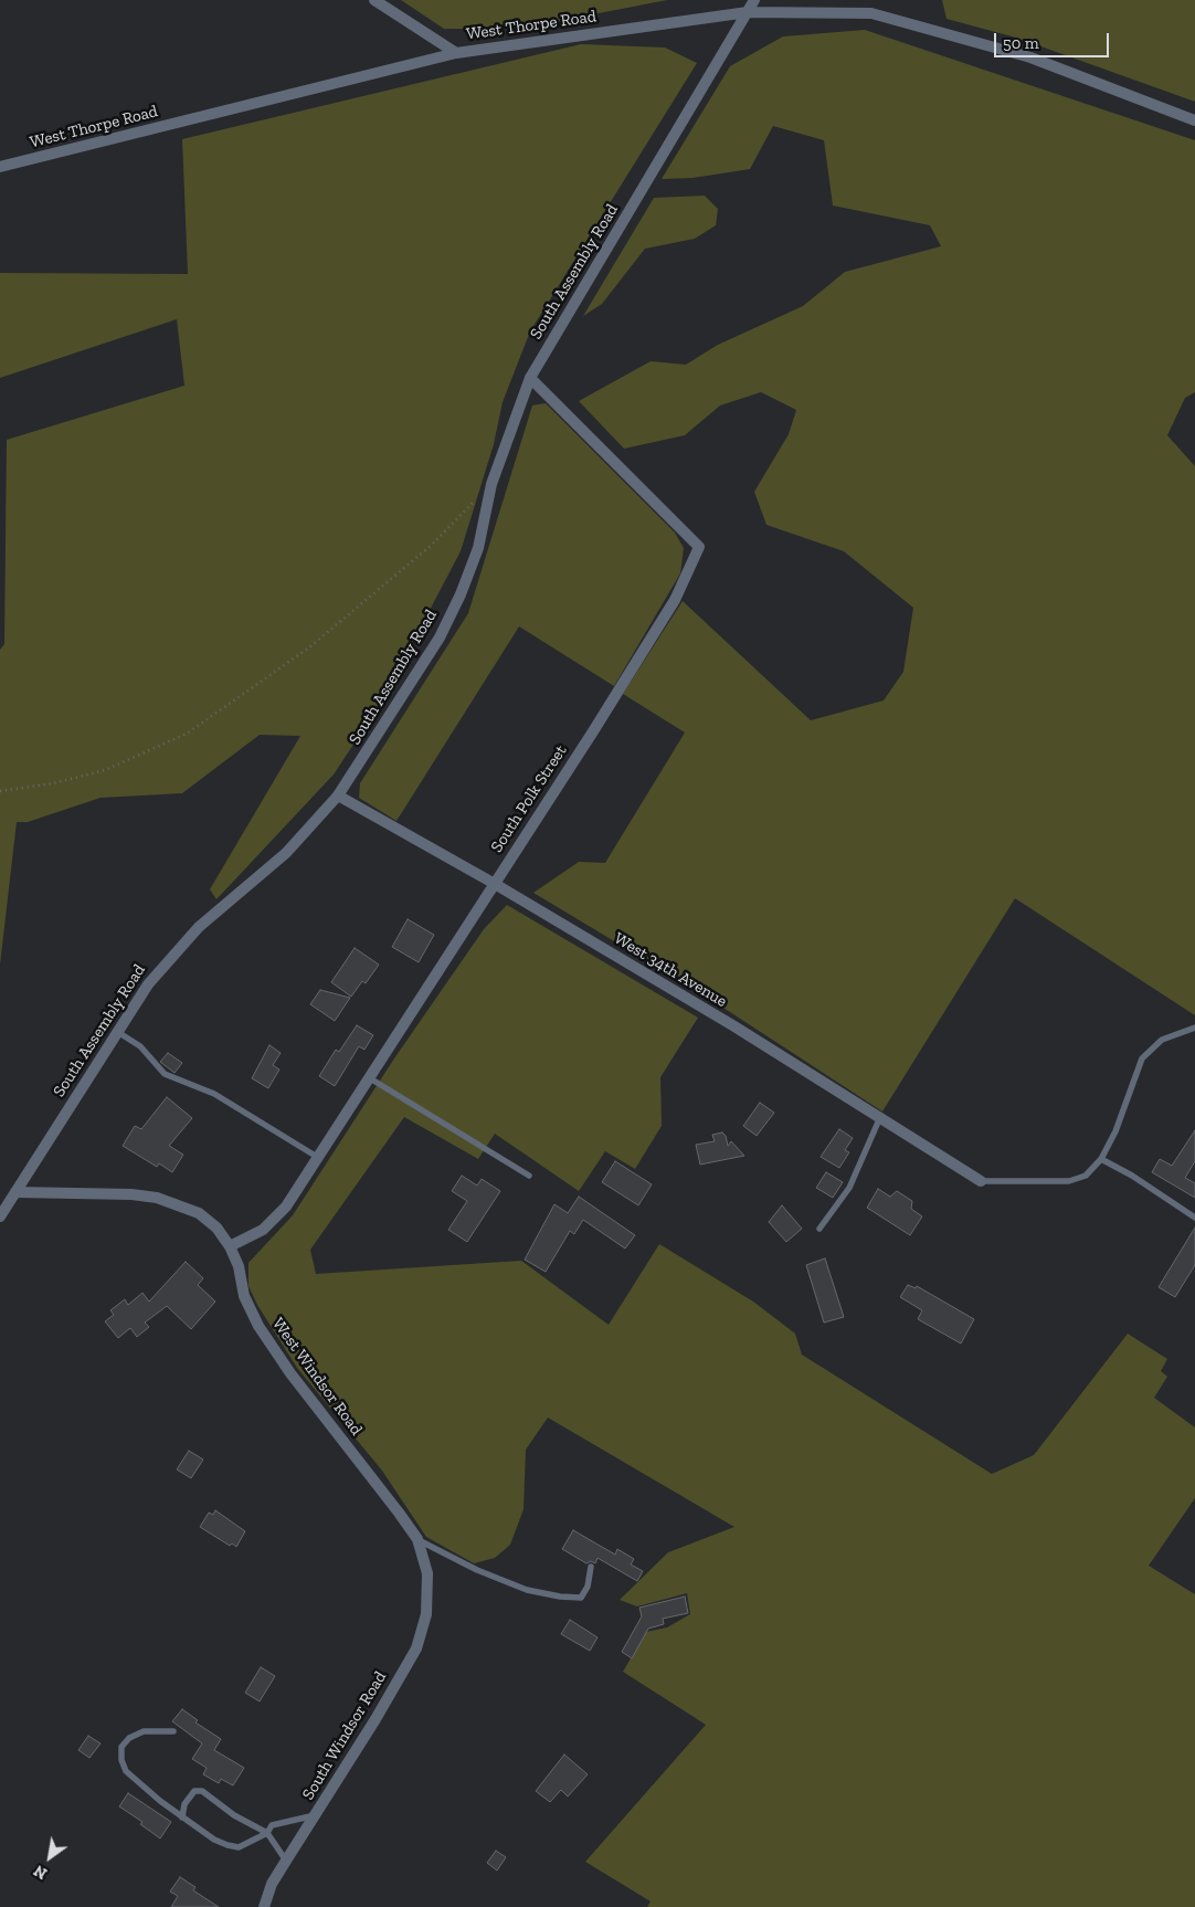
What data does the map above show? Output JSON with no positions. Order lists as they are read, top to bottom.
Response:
{
  "streets": {
    "street": [
      "West Thorpe Road",
      "South Assembly Road",
      "South Polk Street",
      "West 34th Avenue",
      "West Windsor Road",
      "South Windsor Road"
    ]
  },
  "crossings": [
    ["West Thorpe Road", "South Assembly Road"],
    ["South Assembly Road", "South Polk Street"],
    ["South Assembly Road", "West 34th Avenue"],
    ["South Assembly Road", "West Windsor Road"],
    ["South Polk Street", "West 34th Avenue"],
    ["South Polk Street", "West Windsor Road"],
    ["West Windsor Road", "South Windsor Road"]
  ],
  "scale_bar": "50 m",
  "north": "bottom left"
}
